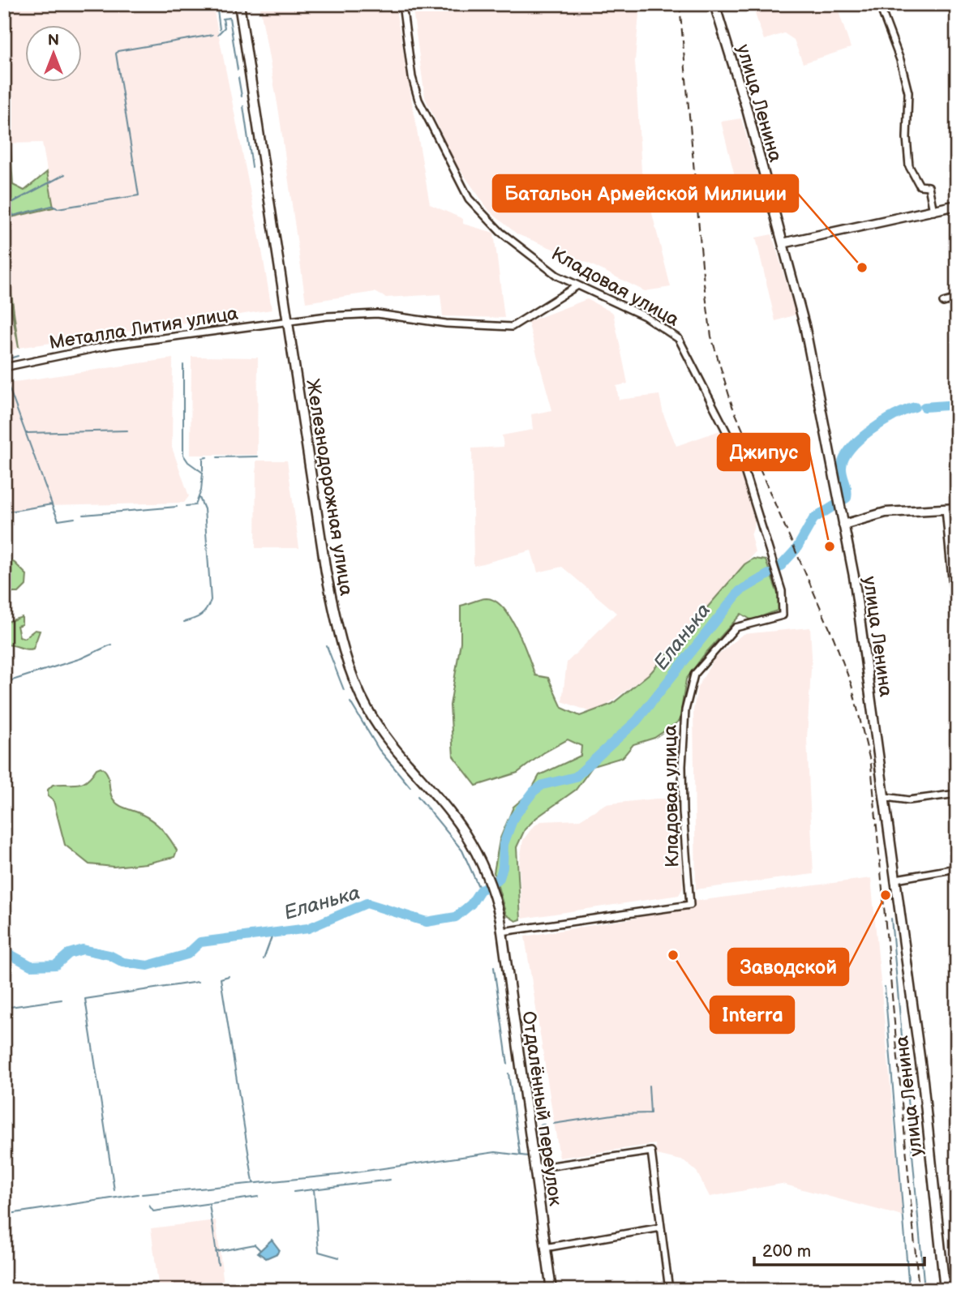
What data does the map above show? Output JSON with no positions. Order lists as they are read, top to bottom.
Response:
{
  "streets": {
    "main road": ["улица Ленина", "Железнодорожная улица", "Отдалённый переулок"],
    "street": ["Кладовая улица", "Металла Лития улица"]
  },
  "crossings": [
    ["Кладовая улица", "Металла Лития улица"],
    ["Кладовая улица", "Железнодорожная улица"],
    ["Кладовая улица", "Отдалённый переулок"],
    ["Металла Лития улица", "Железнодорожная улица"],
    ["Железнодорожная улица", "Отдалённый переулок"]
  ],
  "water": ["Еланька"],
  "places": [
    "Батальон Армейской Милиции",
    "Джипус",
    "Заводской",
    "Interra"
  ],
  "scale_bar": "200 m",
  "north": "top"
}
